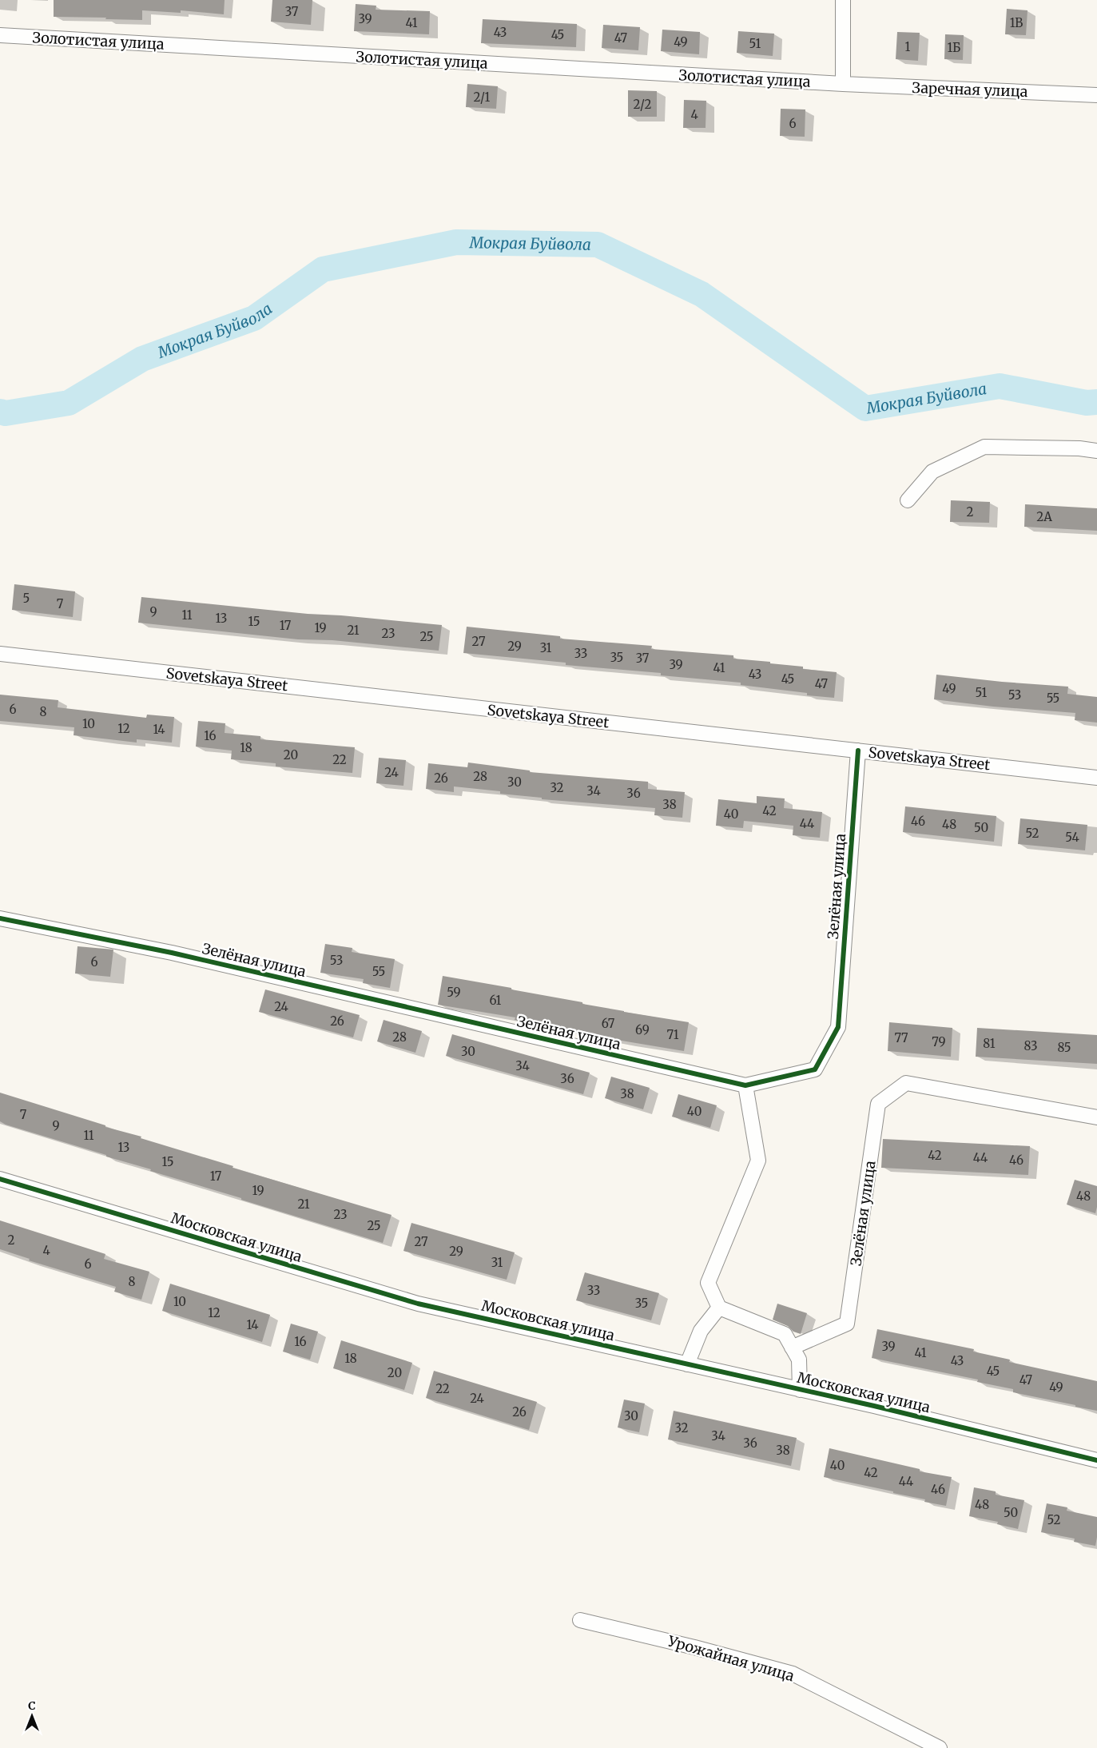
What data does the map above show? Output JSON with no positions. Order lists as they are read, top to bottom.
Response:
{
  "streets": {
    "street": [
      "Золотистая улица",
      "Заречная улица",
      "Sovetskaya Street",
      "Зелёная улица",
      "Московская улица",
      "Урожайная улица"
    ]
  },
  "crossings": [
    ["Золотистая улица", "Заречная улица"],
    ["Sovetskaya Street", "Зелёная улица"]
  ],
  "water": ["Мокрая Буйвола"],
  "house_numbers": [
    "37",
    "39",
    "41",
    "1В",
    "43",
    "45",
    "47",
    "49",
    "51",
    "1",
    "1Б",
    "2/1",
    "2/2",
    "4",
    "6",
    "2",
    "2А",
    "5",
    "7",
    "9",
    "11",
    "13",
    "15",
    "17",
    "19",
    "21",
    "23",
    "25",
    "27",
    "29",
    "31",
    "33",
    "35",
    "37",
    "39",
    "41",
    "43",
    "45",
    "47",
    "49",
    "51",
    "53",
    "55",
    "6",
    "8",
    "10",
    "12",
    "14",
    "16",
    "18",
    "20",
    "22",
    "24",
    "28",
    "26",
    "30",
    "32",
    "34",
    "36",
    "38",
    "42",
    "40",
    "46",
    "44",
    "48",
    "50",
    "52",
    "54",
    "53",
    "6",
    "55",
    "59",
    "61",
    "24",
    "26",
    "67",
    "69",
    "71",
    "28",
    "77",
    "79",
    "81",
    "83",
    "85",
    "30",
    "34",
    "36",
    "38",
    "40",
    "7",
    "9",
    "11",
    "13",
    "42",
    "44",
    "46",
    "15",
    "17",
    "19",
    "48",
    "21",
    "23",
    "25",
    "2",
    "27",
    "4",
    "29",
    "31",
    "6",
    "8",
    "33",
    "10",
    "35",
    "12",
    "14",
    "16",
    "39",
    "41",
    "18",
    "43",
    "45",
    "20",
    "47",
    "49",
    "22",
    "24",
    "26",
    "30",
    "32",
    "34",
    "36",
    "38",
    "40",
    "42",
    "44",
    "46",
    "48",
    "50",
    "52"
  ],
  "north": "top"
}
